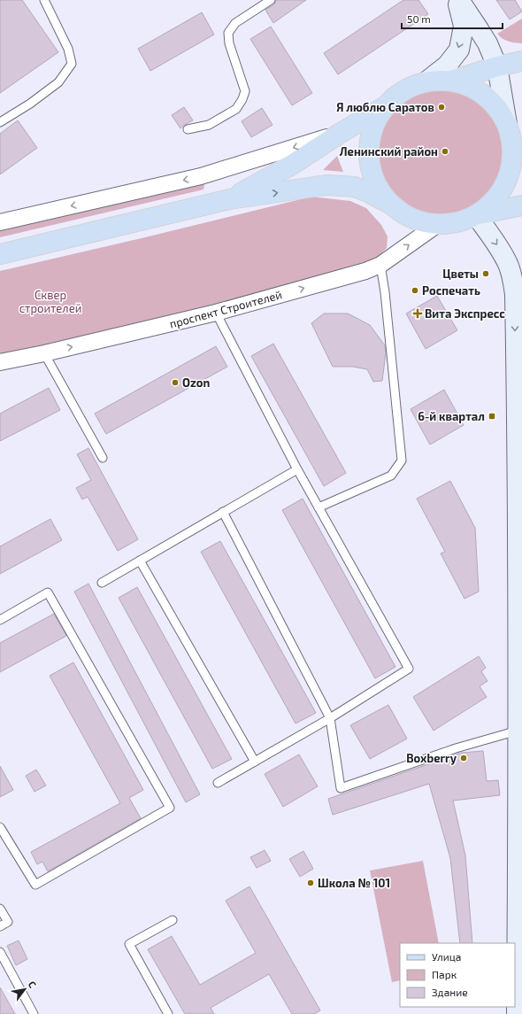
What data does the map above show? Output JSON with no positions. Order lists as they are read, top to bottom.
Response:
{
  "streets": {
    "street": ["проспект Строителей"]
  },
  "parks": ["Cквер cтроителей"],
  "places": {
    "other": [
      "Я люблю Саратов",
      "Ленинский район",
      "Цветы",
      "Роспечать",
      "Ozon",
      "Boxberry",
      "Школа № 101"
    ],
    "health": ["Вита Экспресс"],
    "transit": ["6-й квартал"]
  },
  "legend": ["Улица", "Парк", "Здание"],
  "scale_bar": "50 m",
  "north": "top right"
}
